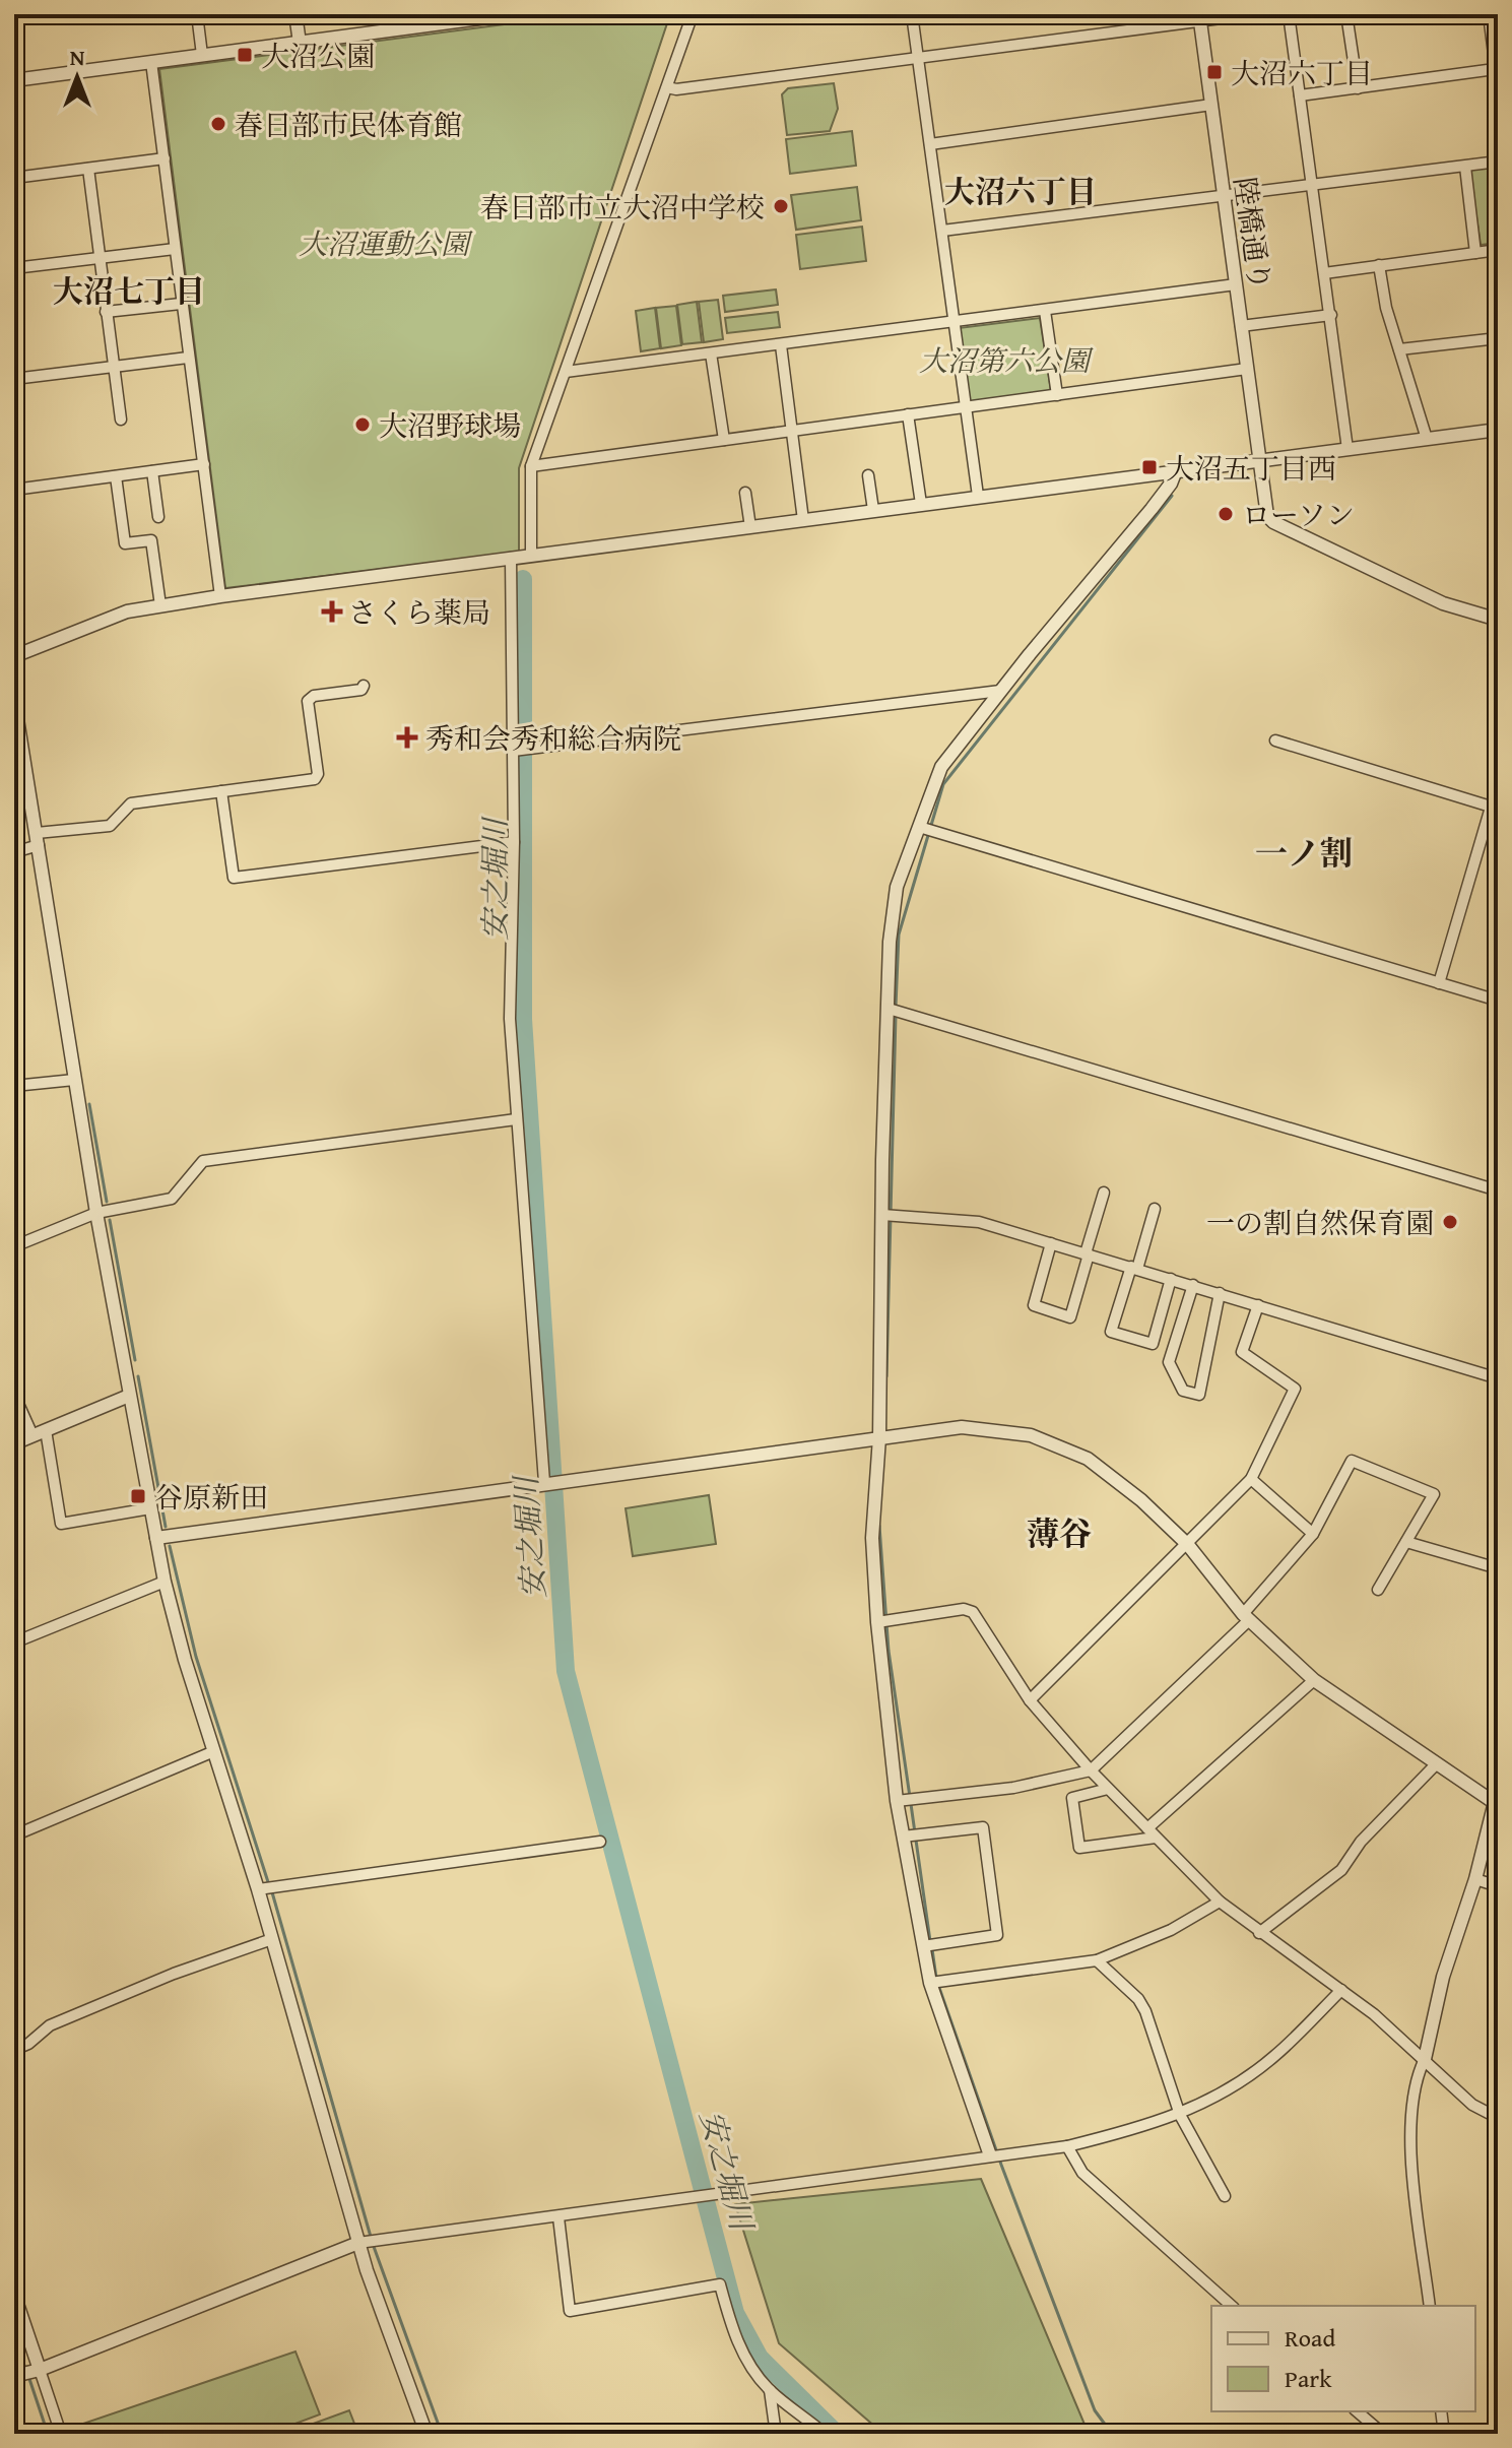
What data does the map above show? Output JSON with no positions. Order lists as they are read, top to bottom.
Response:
{
  "streets": {
    "street": ["陸橋通り"]
  },
  "districts": [
    "大沼六丁目",
    "大沼七丁目",
    "一ノ割",
    "薄谷"
  ],
  "water": ["安之堀川"],
  "parks": ["大沼運動公園", "大沼第六公園"],
  "places": {
    "transit": [
      "大沼公園",
      "大沼六丁目",
      "大沼五丁目西",
      "谷原新田"
    ],
    "other": [
      "春日部市民体育館",
      "春日部市立大沼中学校",
      "大沼野球場",
      "ローソン",
      "一の割自然保育園"
    ],
    "health": ["さくら薬局", "秀和会秀和総合病院"]
  },
  "legend": ["Road", "Park"],
  "north": "top"
}
